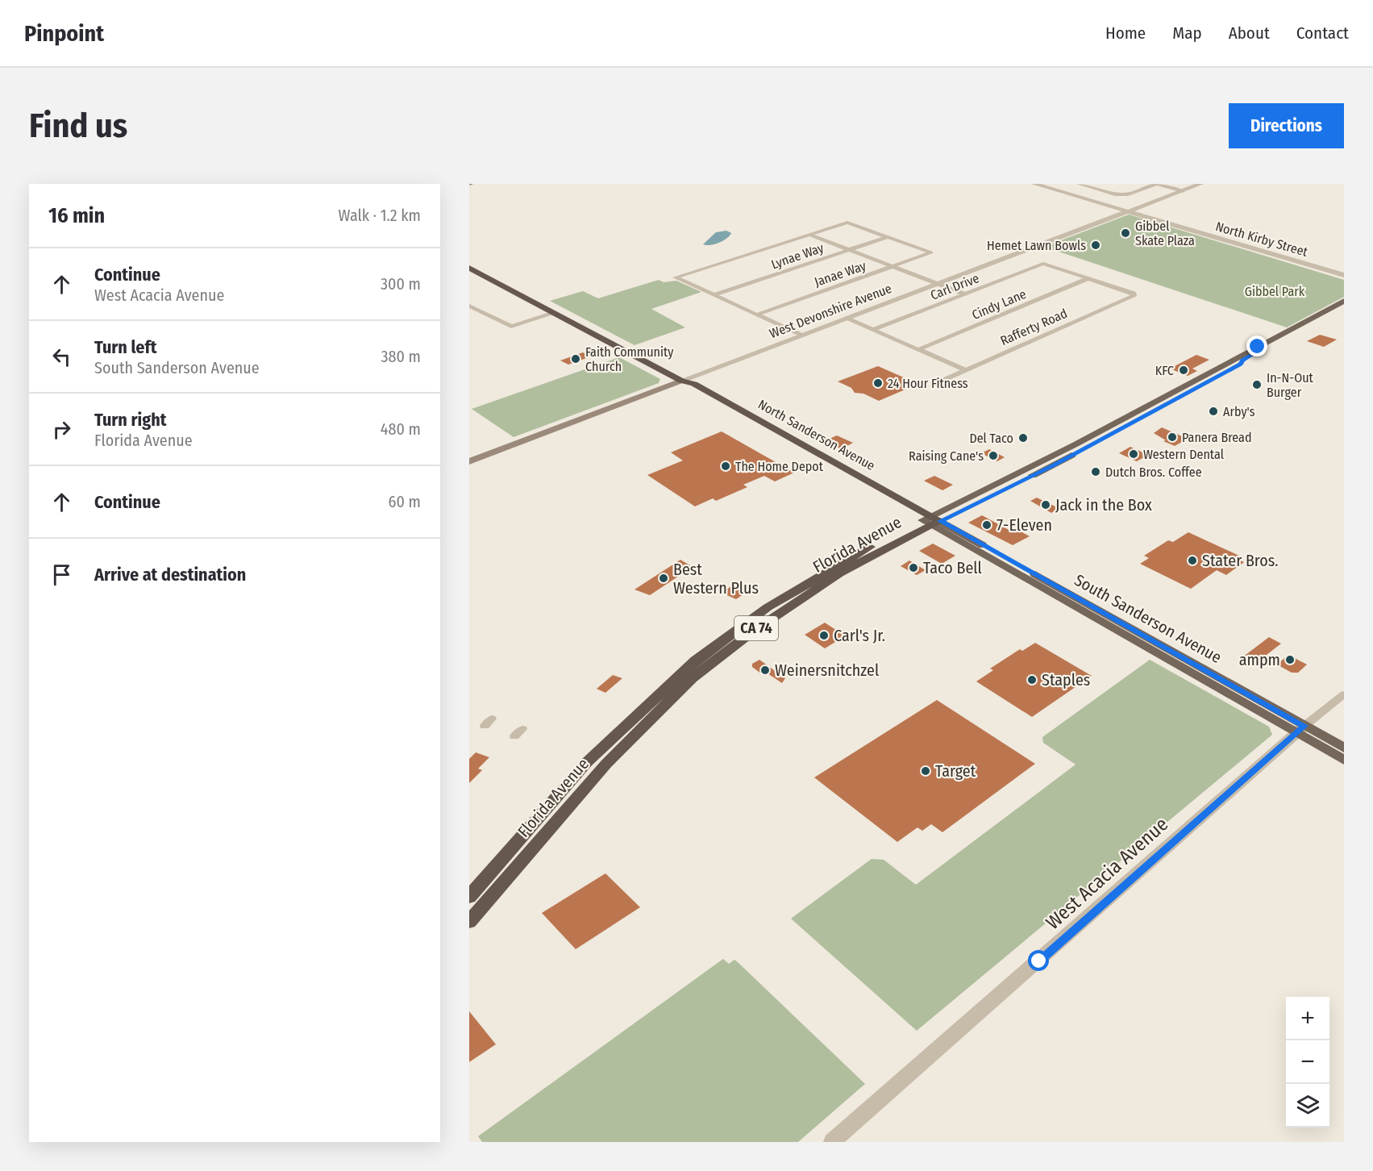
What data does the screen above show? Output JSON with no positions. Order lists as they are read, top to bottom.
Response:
{
  "streets": {
    "highway": ["North Sanderson Avenue", "Florida Avenue", "CA 74"],
    "main road": ["West Devonshire Avenue", "South Sanderson Avenue"],
    "street": [
      "North Kirby Street",
      "Lynae Way",
      "Janae Way",
      "Carl Drive",
      "Cindy Lane",
      "Rafferty Road",
      "West Acacia Avenue"
    ]
  },
  "crossings": [
    ["North Kirby Street", "West Devonshire Avenue"],
    ["Lynae Way", "Janae Way"],
    ["Carl Drive", "Cindy Lane"],
    ["Carl Drive", "Rafferty Road"],
    ["Cindy Lane", "Rafferty Road"],
    ["West Devonshire Avenue", "North Sanderson Avenue"],
    ["North Sanderson Avenue", "Florida Avenue"],
    ["North Sanderson Avenue", "South Sanderson Avenue"],
    ["Florida Avenue", "South Sanderson Avenue"],
    ["South Sanderson Avenue", "West Acacia Avenue"]
  ],
  "parks": ["Gibbel Park"],
  "places": [
    "Gibbel Skate Plaza",
    "Hemet Lawn Bowls",
    "Faith Community Church",
    "KFC",
    "24 Hour Fitness",
    "In-N-Out Burger",
    "Arby's",
    "Panera Bread",
    "Del Taco",
    "Western Dental",
    "Raising Cane's",
    "The Home Depot",
    "Dutch Bros. Coffee",
    "Jack in the Box",
    "7-Eleven",
    "Stater Bros.",
    "Taco Bell",
    "Best Western Plus",
    "Carl's Jr.",
    "ampm",
    "Weinersnitchzel",
    "Staples",
    "Target"
  ],
  "page": {
    "header": "Pinpoint",
    "nav": [
      "Home",
      "Map",
      "About",
      "Contact"
    ],
    "buttons": "Directions",
    "title": "Find us",
    "heading": ["16 min", "Walk · 1.2 km"],
    "list": [
      ["Continue", "West Acacia Avenue", "300 m"],
      ["Turn left", "South Sanderson Avenue", "380 m"],
      ["Turn right", "Florida Avenue", "480 m"],
      ["Continue", "60 m"],
      "Arrive at destination"
    ],
    "map_buttons": ["+", "−"]
  }
}
